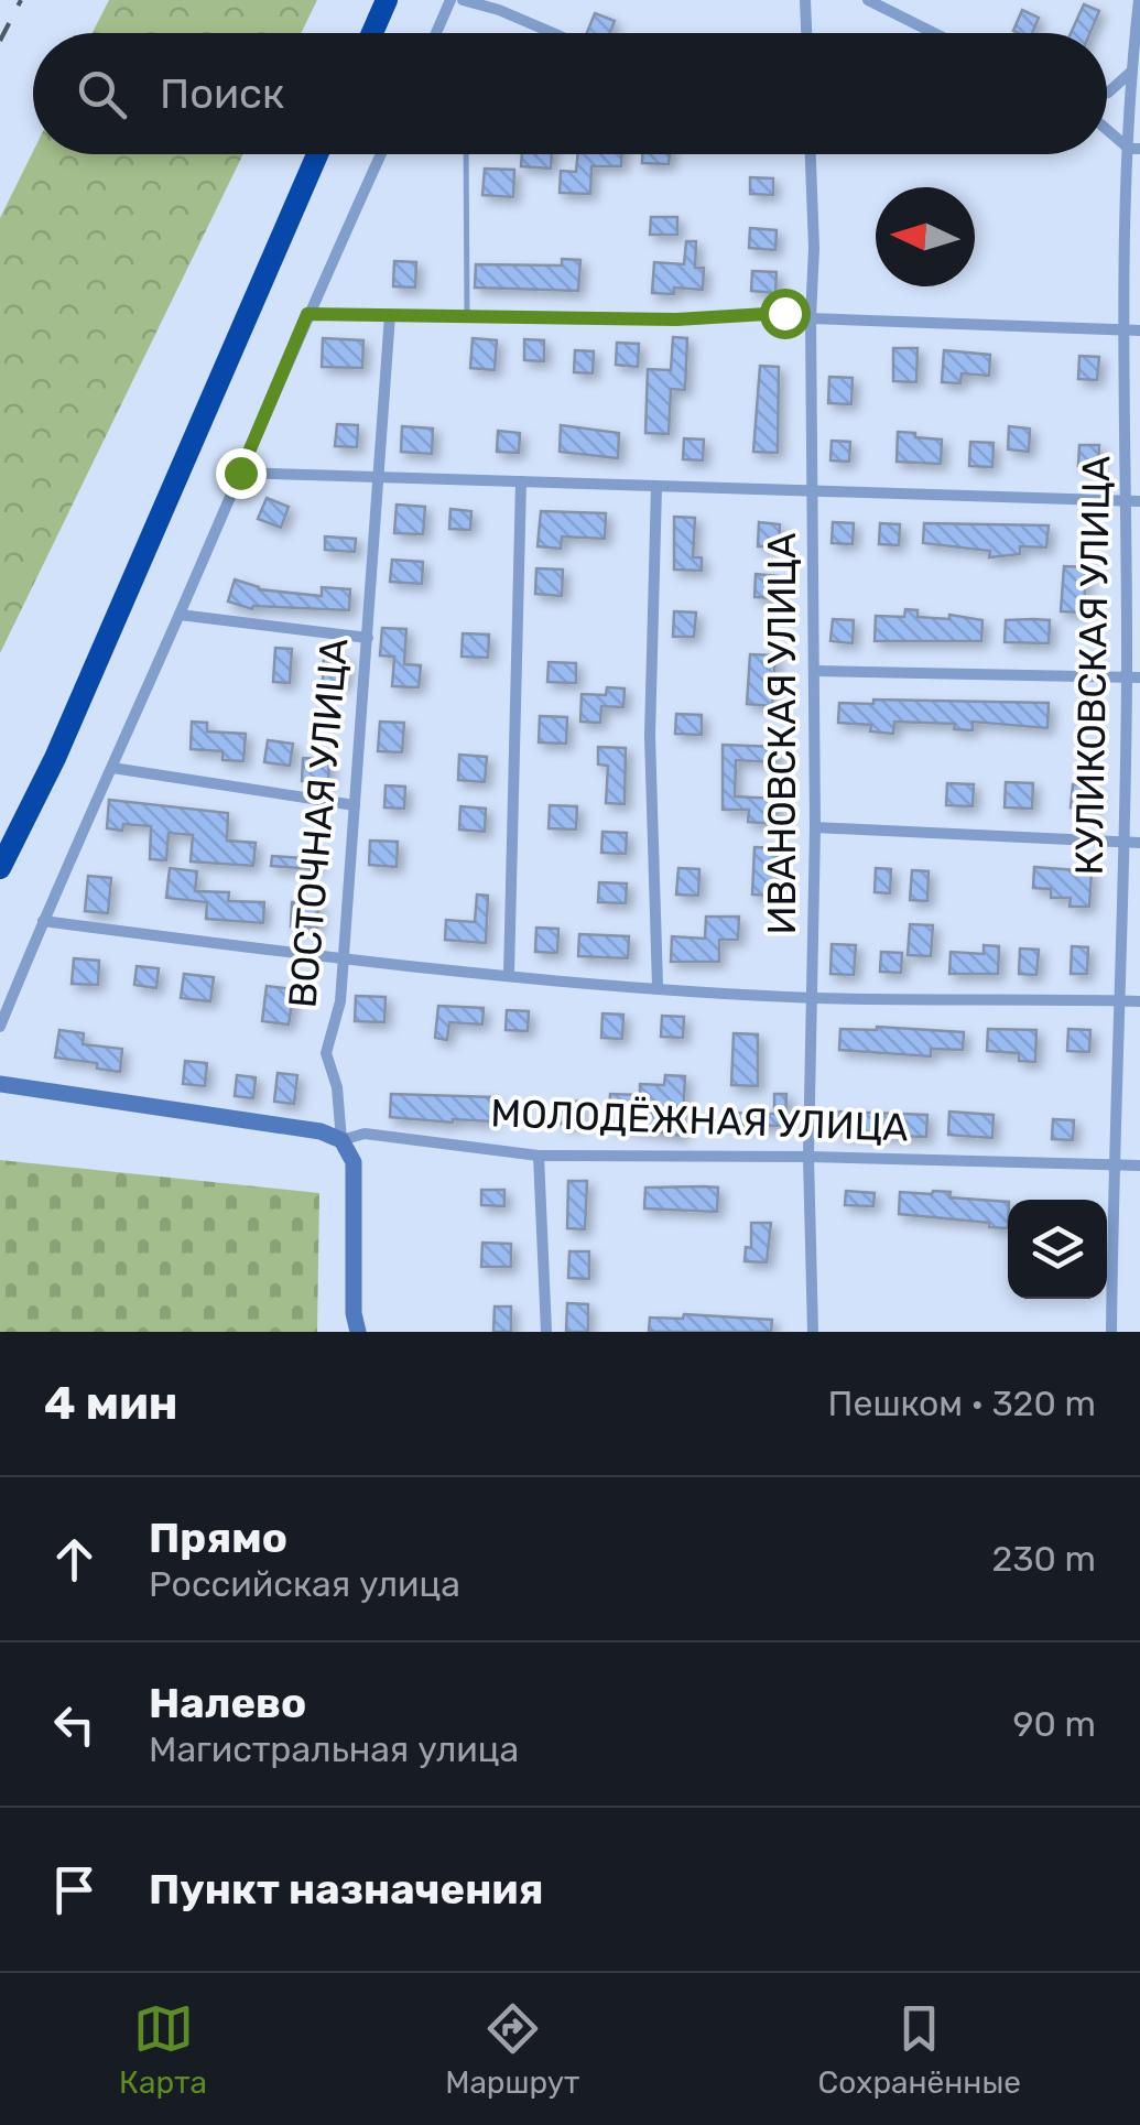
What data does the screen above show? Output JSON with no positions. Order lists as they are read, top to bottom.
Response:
{
  "streets": {
    "street": [
      "КУЛИКОВСКАЯ УЛИЦА",
      "ИВАНОВСКАЯ УЛИЦА",
      "ВОСТОЧНАЯ УЛИЦА",
      "МОЛОДЁЖНАЯ УЛИЦА"
    ]
  },
  "crossings": [
    ["КУЛИКОВСКАЯ УЛИЦА", "МОЛОДЁЖНАЯ УЛИЦА"],
    ["ИВАНОВСКАЯ УЛИЦА", "МОЛОДЁЖНАЯ УЛИЦА"],
    ["ВОСТОЧНАЯ УЛИЦА", "МОЛОДЁЖНАЯ УЛИЦА"]
  ],
  "north": "left",
  "page": {
    "search": "Поиск",
    "heading": ["4 мин", "Пешком · 320 m"],
    "list": [
      ["Прямо", "Российская улица", "230 m"],
      ["Налево", "Магистральная улица", "90 m"],
      "Пункт назначения"
    ],
    "nav": ["Карта", "Маршрут", "Сохранённые"]
  }
}
